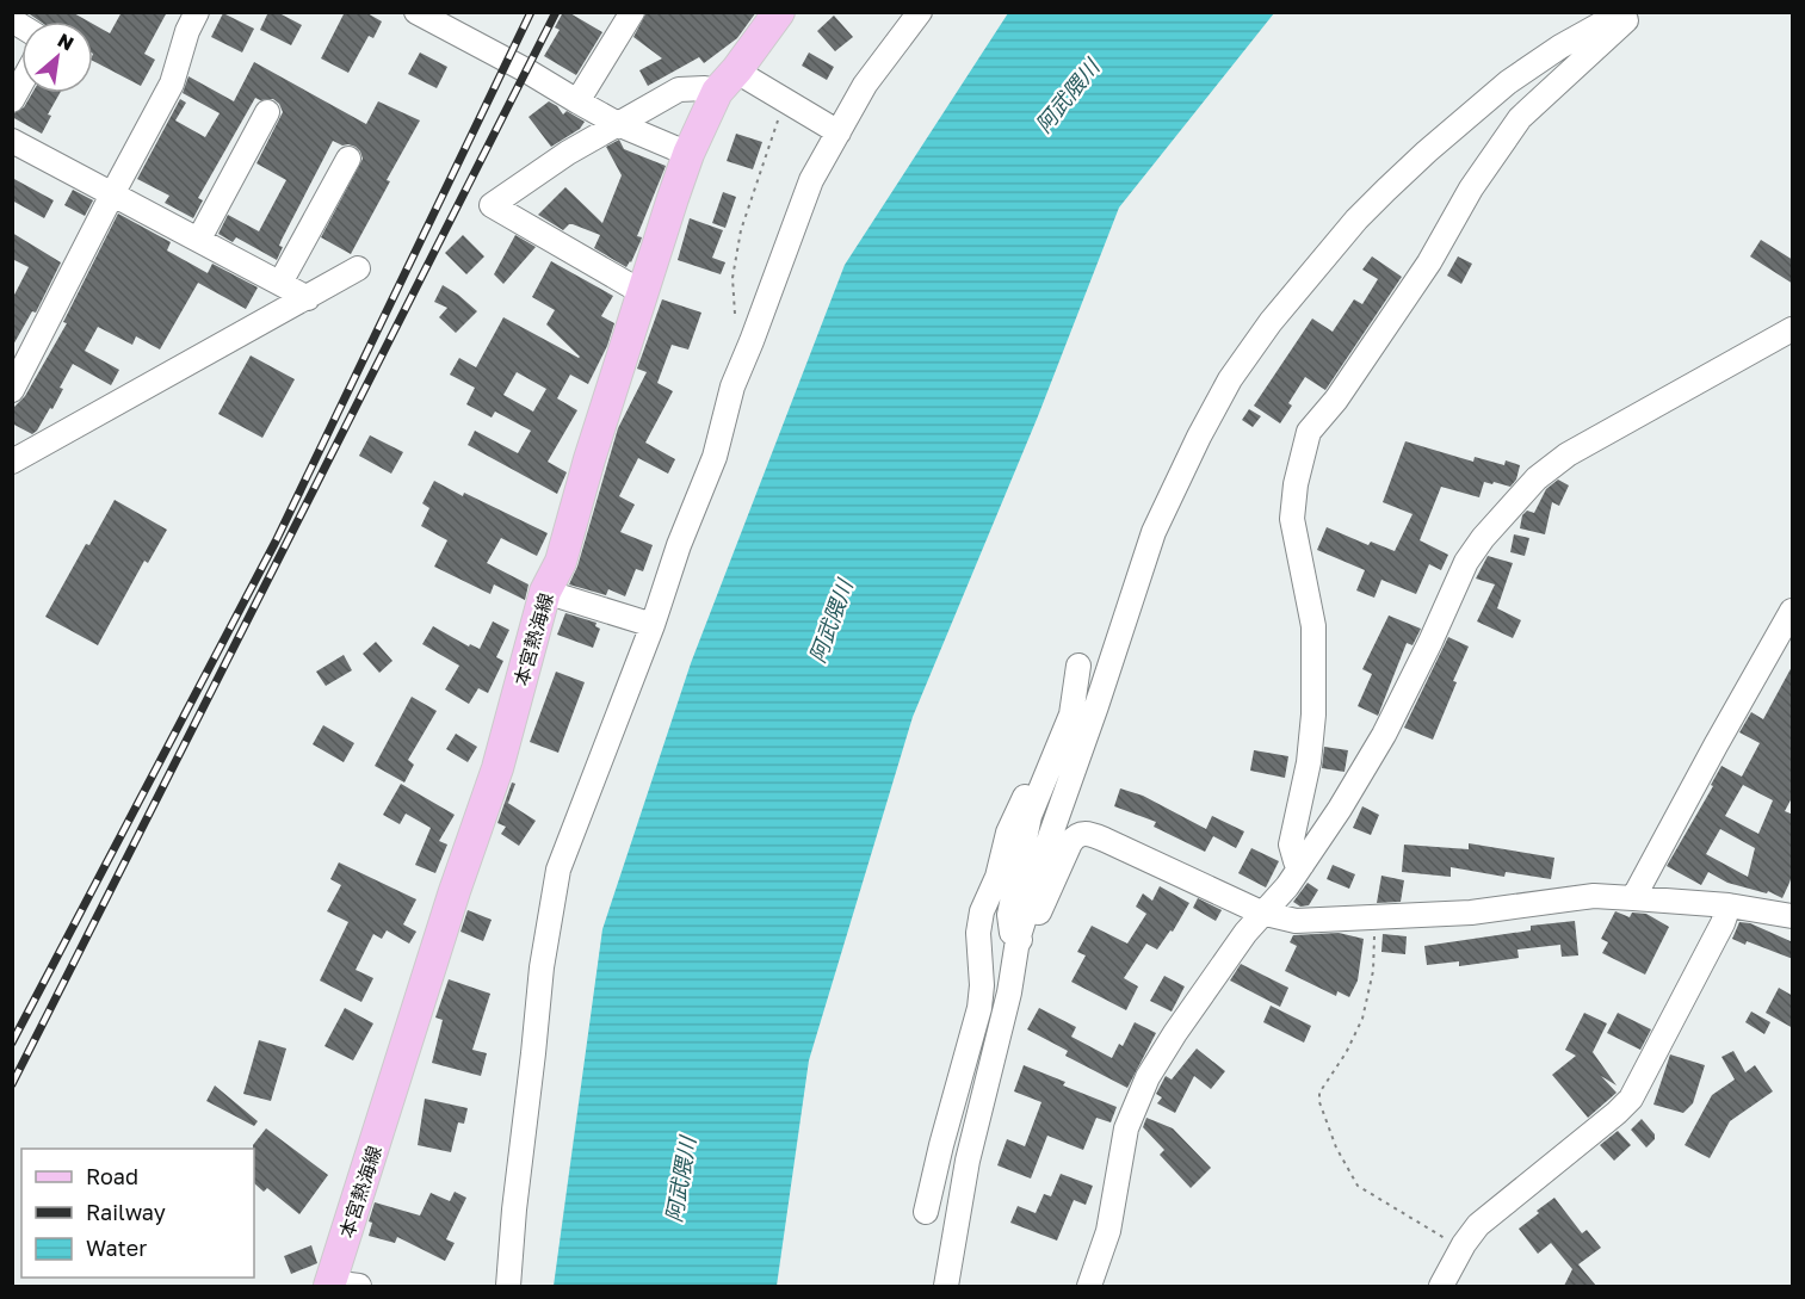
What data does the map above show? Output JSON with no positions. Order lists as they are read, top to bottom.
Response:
{
  "streets": {
    "main road": ["本宮熱海線"]
  },
  "water": ["阿武隈川"],
  "legend": ["Road", "Railway", "Water"],
  "north": "top right"
}
